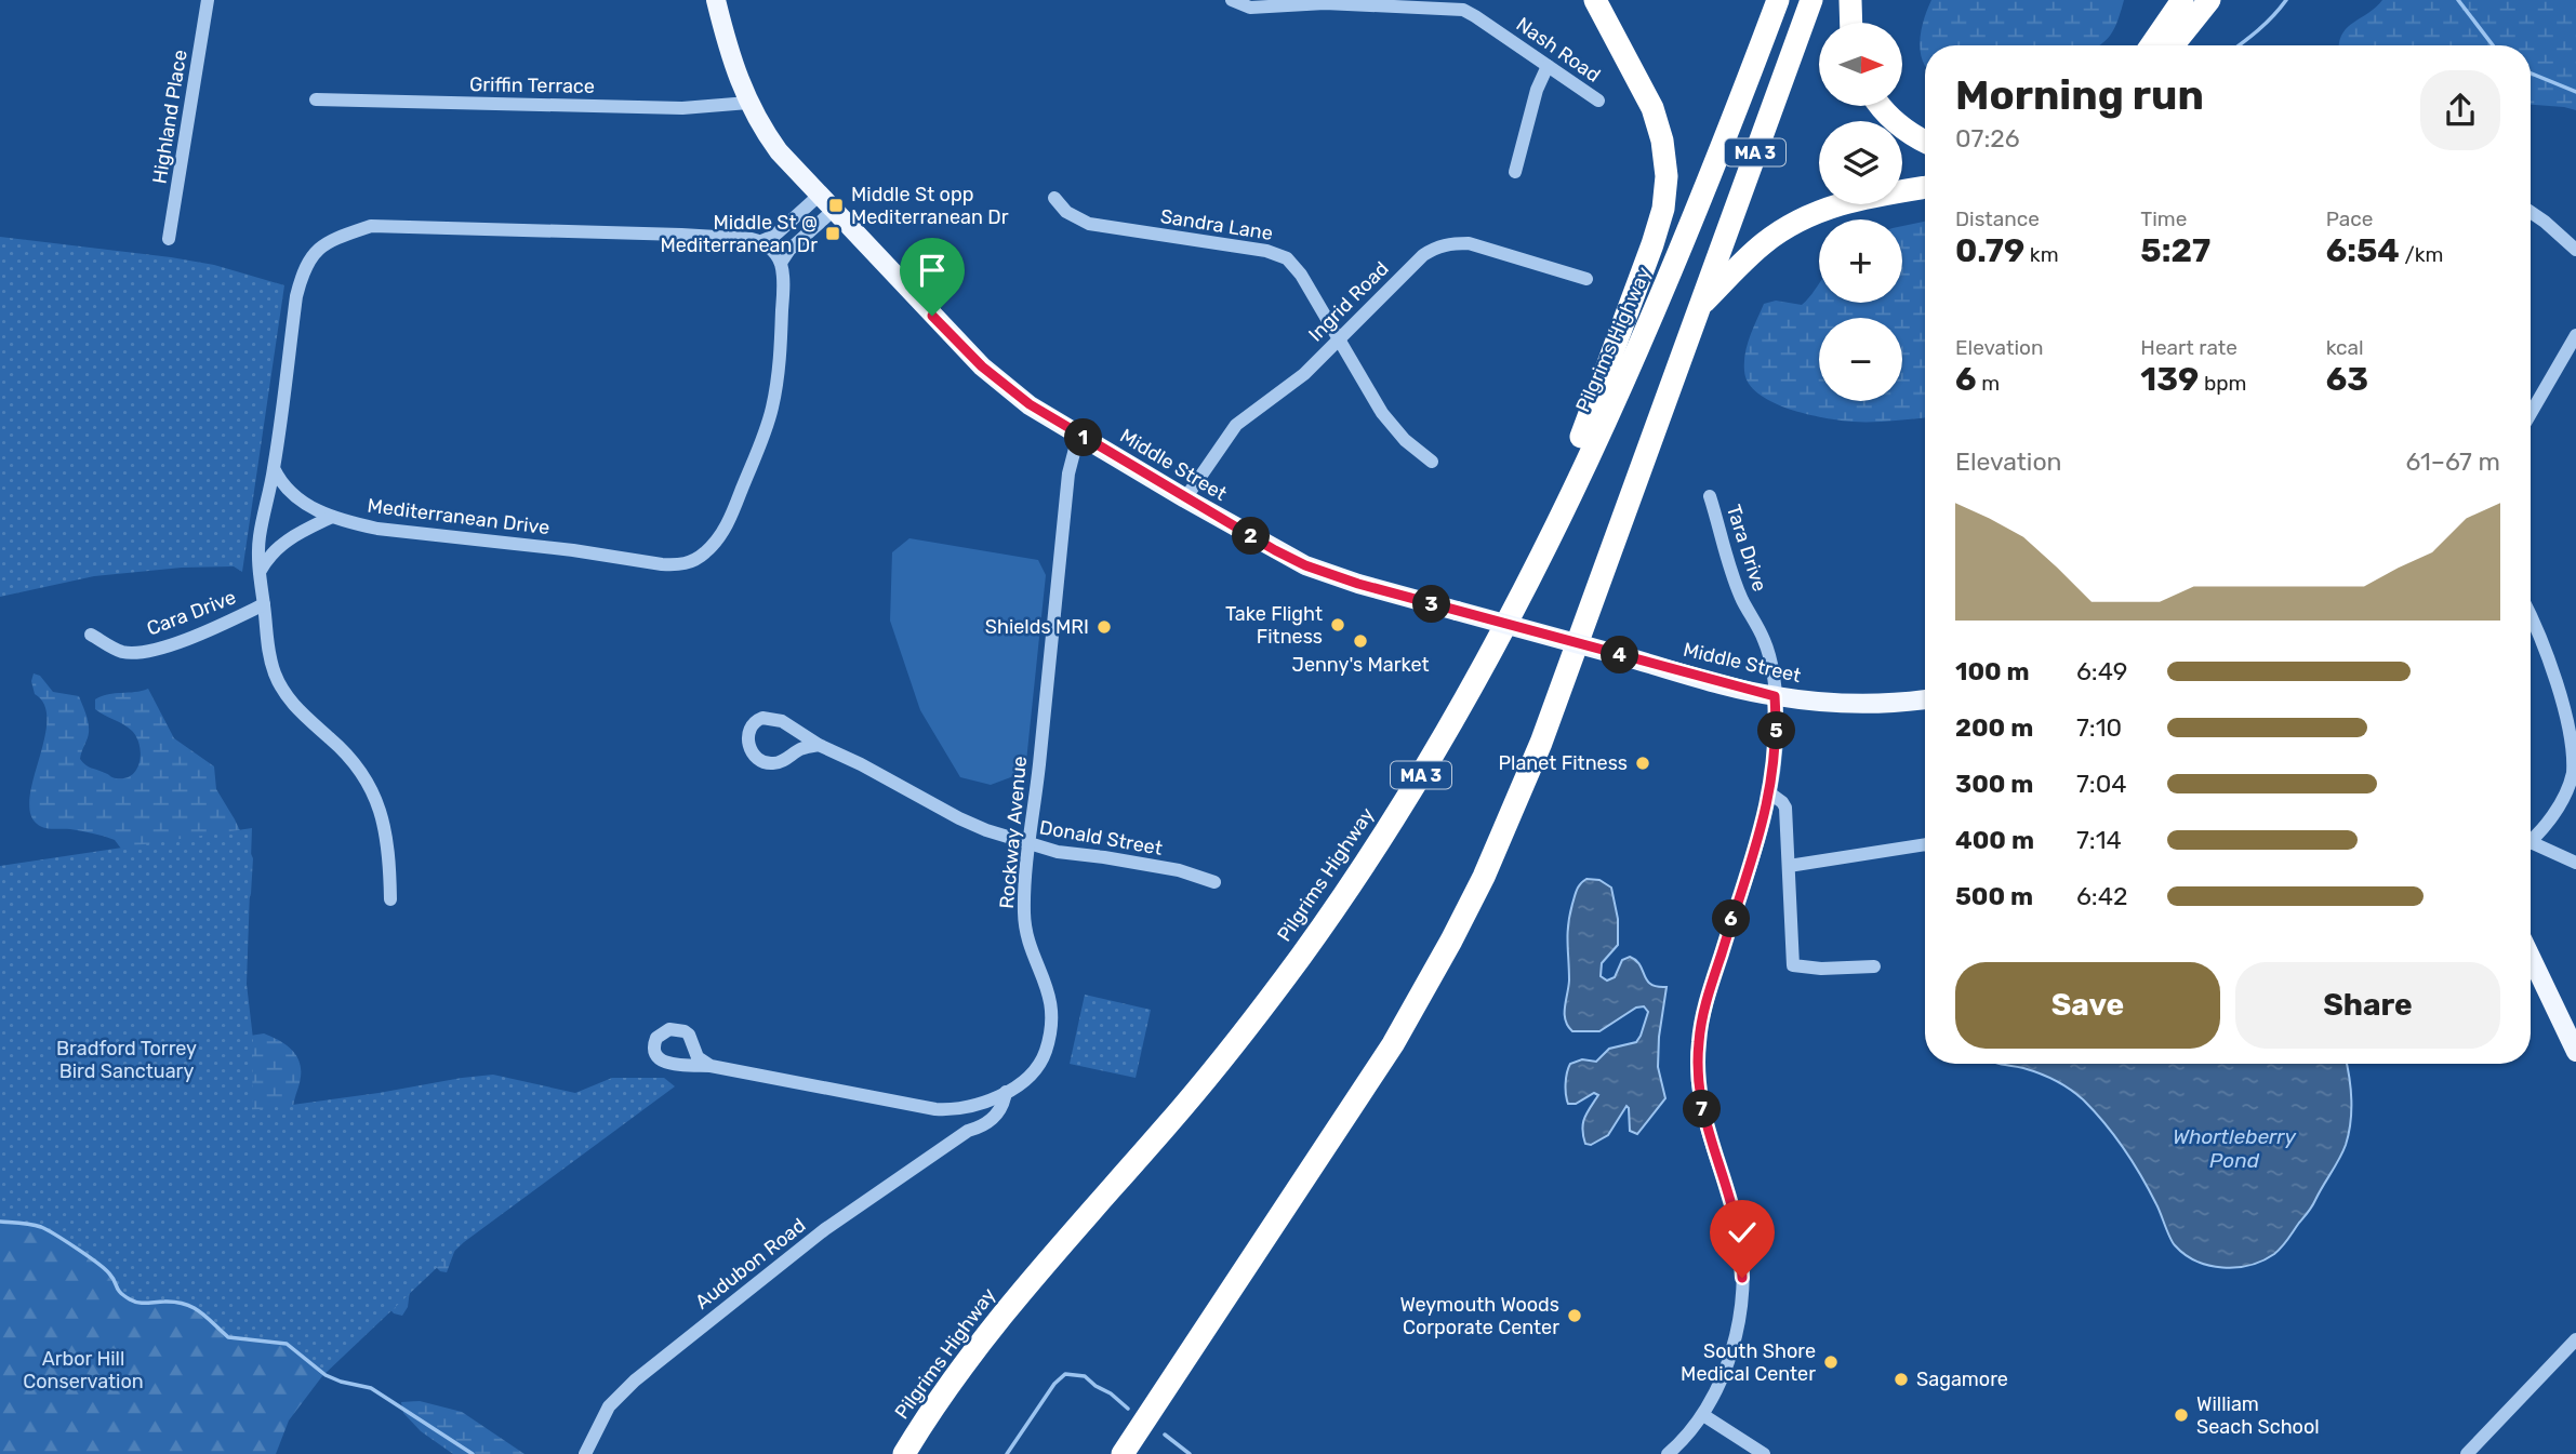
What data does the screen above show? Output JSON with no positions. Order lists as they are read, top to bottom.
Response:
{
  "streets": {
    "highway": ["MA 3", "Pilgrims Highway"],
    "main road": ["Middle Street"],
    "street": [
      "Nash Road",
      "Griffin Terrace",
      "Highland Place",
      "Sandra Lane",
      "Ingrid Road",
      "Mediterranean Drive",
      "Tara Drive",
      "Cara Drive",
      "Rockway Avenue",
      "Donald Street",
      "Audubon Road"
    ]
  },
  "crossings": [
    ["Griffin Terrace", "Middle Street"],
    ["Sandra Lane", "Ingrid Road"],
    ["Ingrid Road", "Middle Street"],
    ["Middle Street", "Tara Drive"],
    ["Middle Street", "Rockway Avenue"],
    ["Rockway Avenue", "Donald Street"],
    ["Rockway Avenue", "Audubon Road"]
  ],
  "water": ["Whortleberry Pond"],
  "parks": ["Bradford Torrey Bird Sanctuary", "Arbor Hill Conservation"],
  "places": {
    "transit": ["Middle St opp Mediterranean Dr", "Middle St @ Mediterranean Dr"],
    "other": [
      "Take Flight Fitness",
      "Shields MRI",
      "Jenny's Market",
      "Planet Fitness",
      "Weymouth Woods Corporate Center",
      "South Shore Medical Center",
      "Sagamore",
      "William Seach School"
    ]
  },
  "north": "right",
  "page": {
    "map_buttons": ["+", "−"],
    "heading": ["Morning run", "07:26"],
    "stats": [
      ["Distance", "0.79 km"],
      ["Time", "5:27"],
      ["Pace", "6:54 /km"],
      ["Elevation", "6 m"],
      ["Heart rate", "139 bpm"],
      ["kcal", "63"]
    ],
    "pins": [
      "1",
      "2",
      "3",
      "4",
      "5",
      "6",
      "7"
    ],
    "chart": ["Elevation", "61–67 m"],
    "list": [
      {
        "name": "100 m",
        "note": "6:49"
      },
      {
        "name": "200 m",
        "note": "7:10"
      },
      {
        "name": "300 m",
        "note": "7:04"
      },
      {
        "name": "400 m",
        "note": "7:14"
      },
      {
        "name": "500 m",
        "note": "6:42"
      }
    ],
    "buttons": ["Save", "Share"]
  }
}
